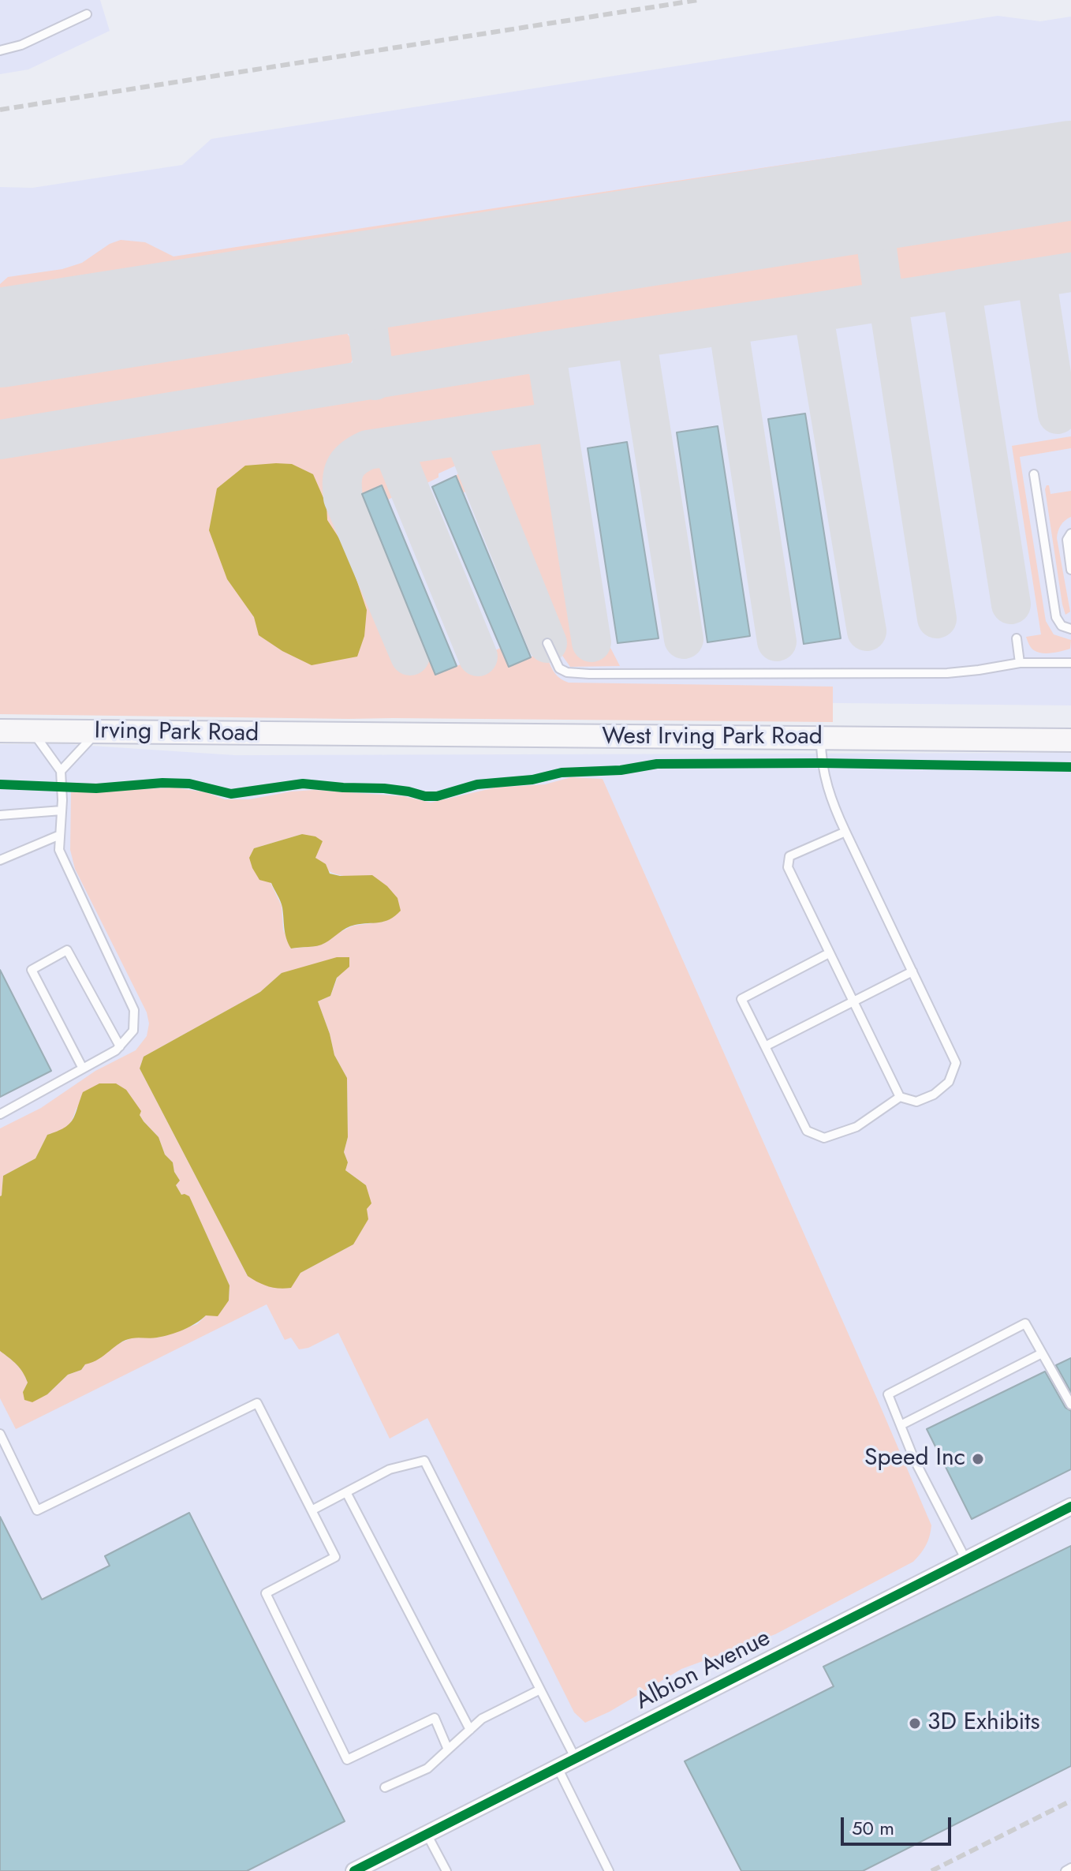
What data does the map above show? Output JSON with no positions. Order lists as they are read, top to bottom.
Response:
{
  "streets": {
    "main road": ["Irving Park Road", "West Irving Park Road"],
    "street": ["Albion Avenue"]
  },
  "crossings": [
    ["Irving Park Road", "West Irving Park Road"]
  ],
  "places": ["Speed Inc", "3D Exhibits"],
  "scale_bar": "50 m"
}
